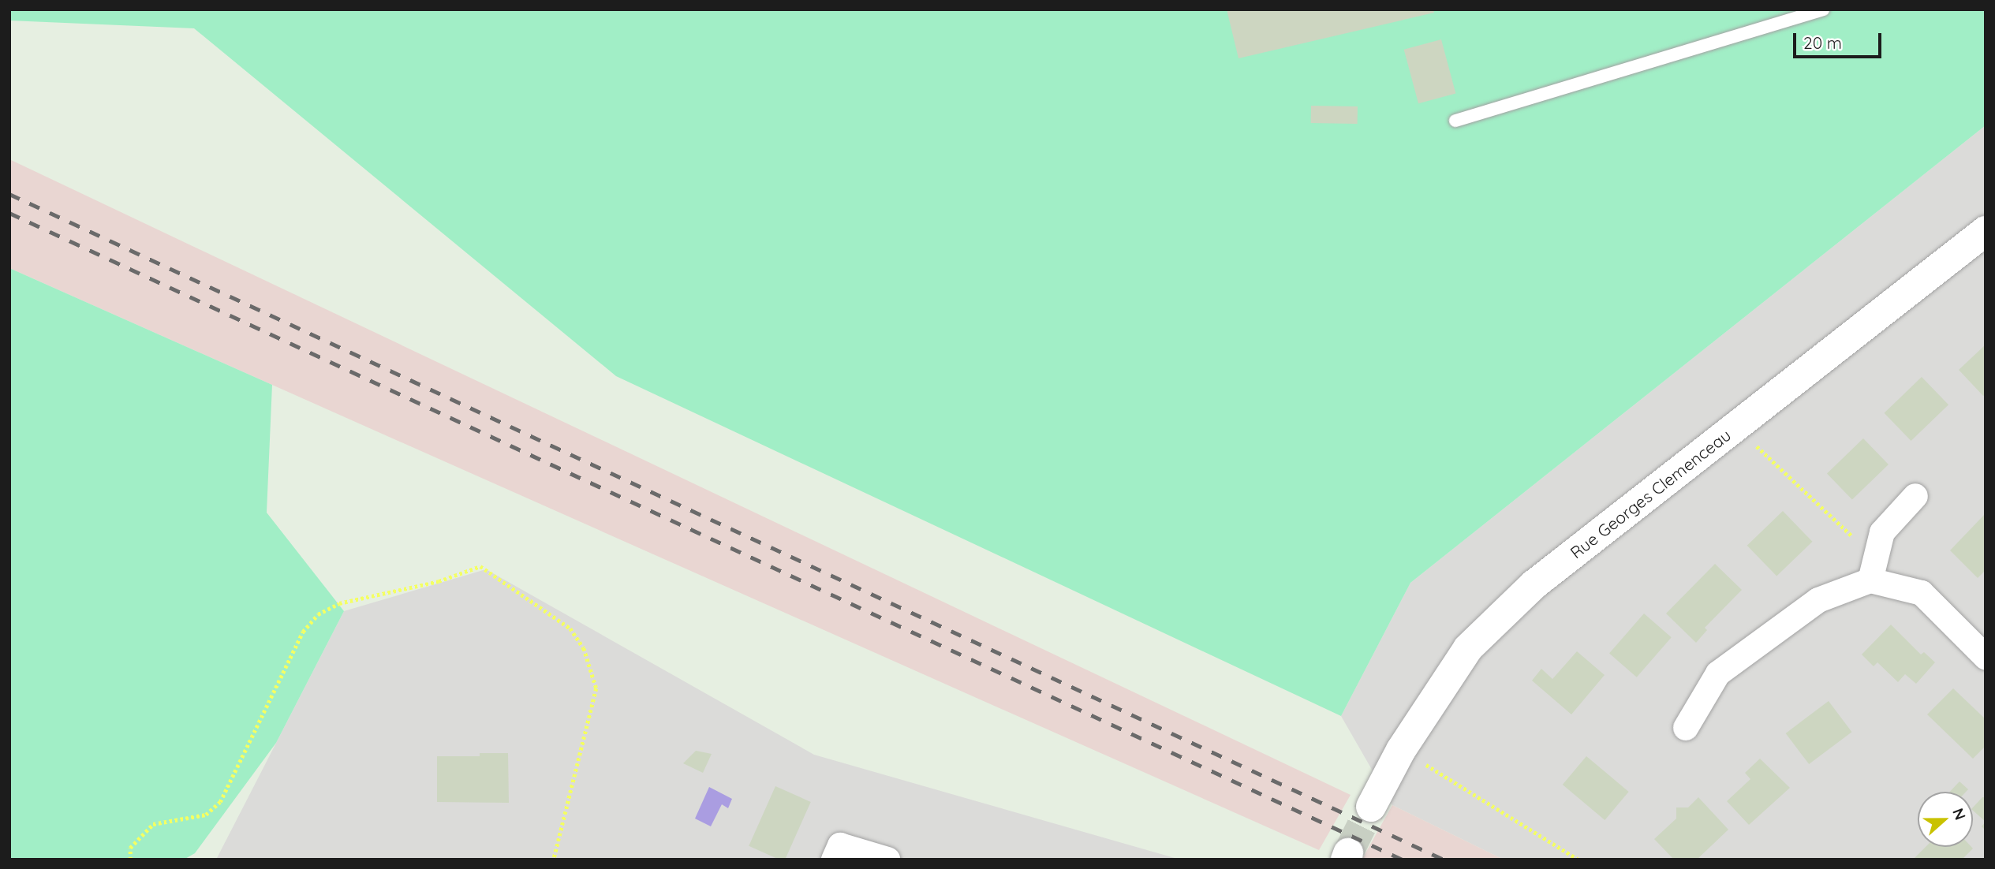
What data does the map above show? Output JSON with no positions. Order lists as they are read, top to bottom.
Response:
{
  "streets": {
    "street": ["Rue Georges Clemenceau"]
  },
  "scale_bar": "20 m",
  "north": "right"
}
